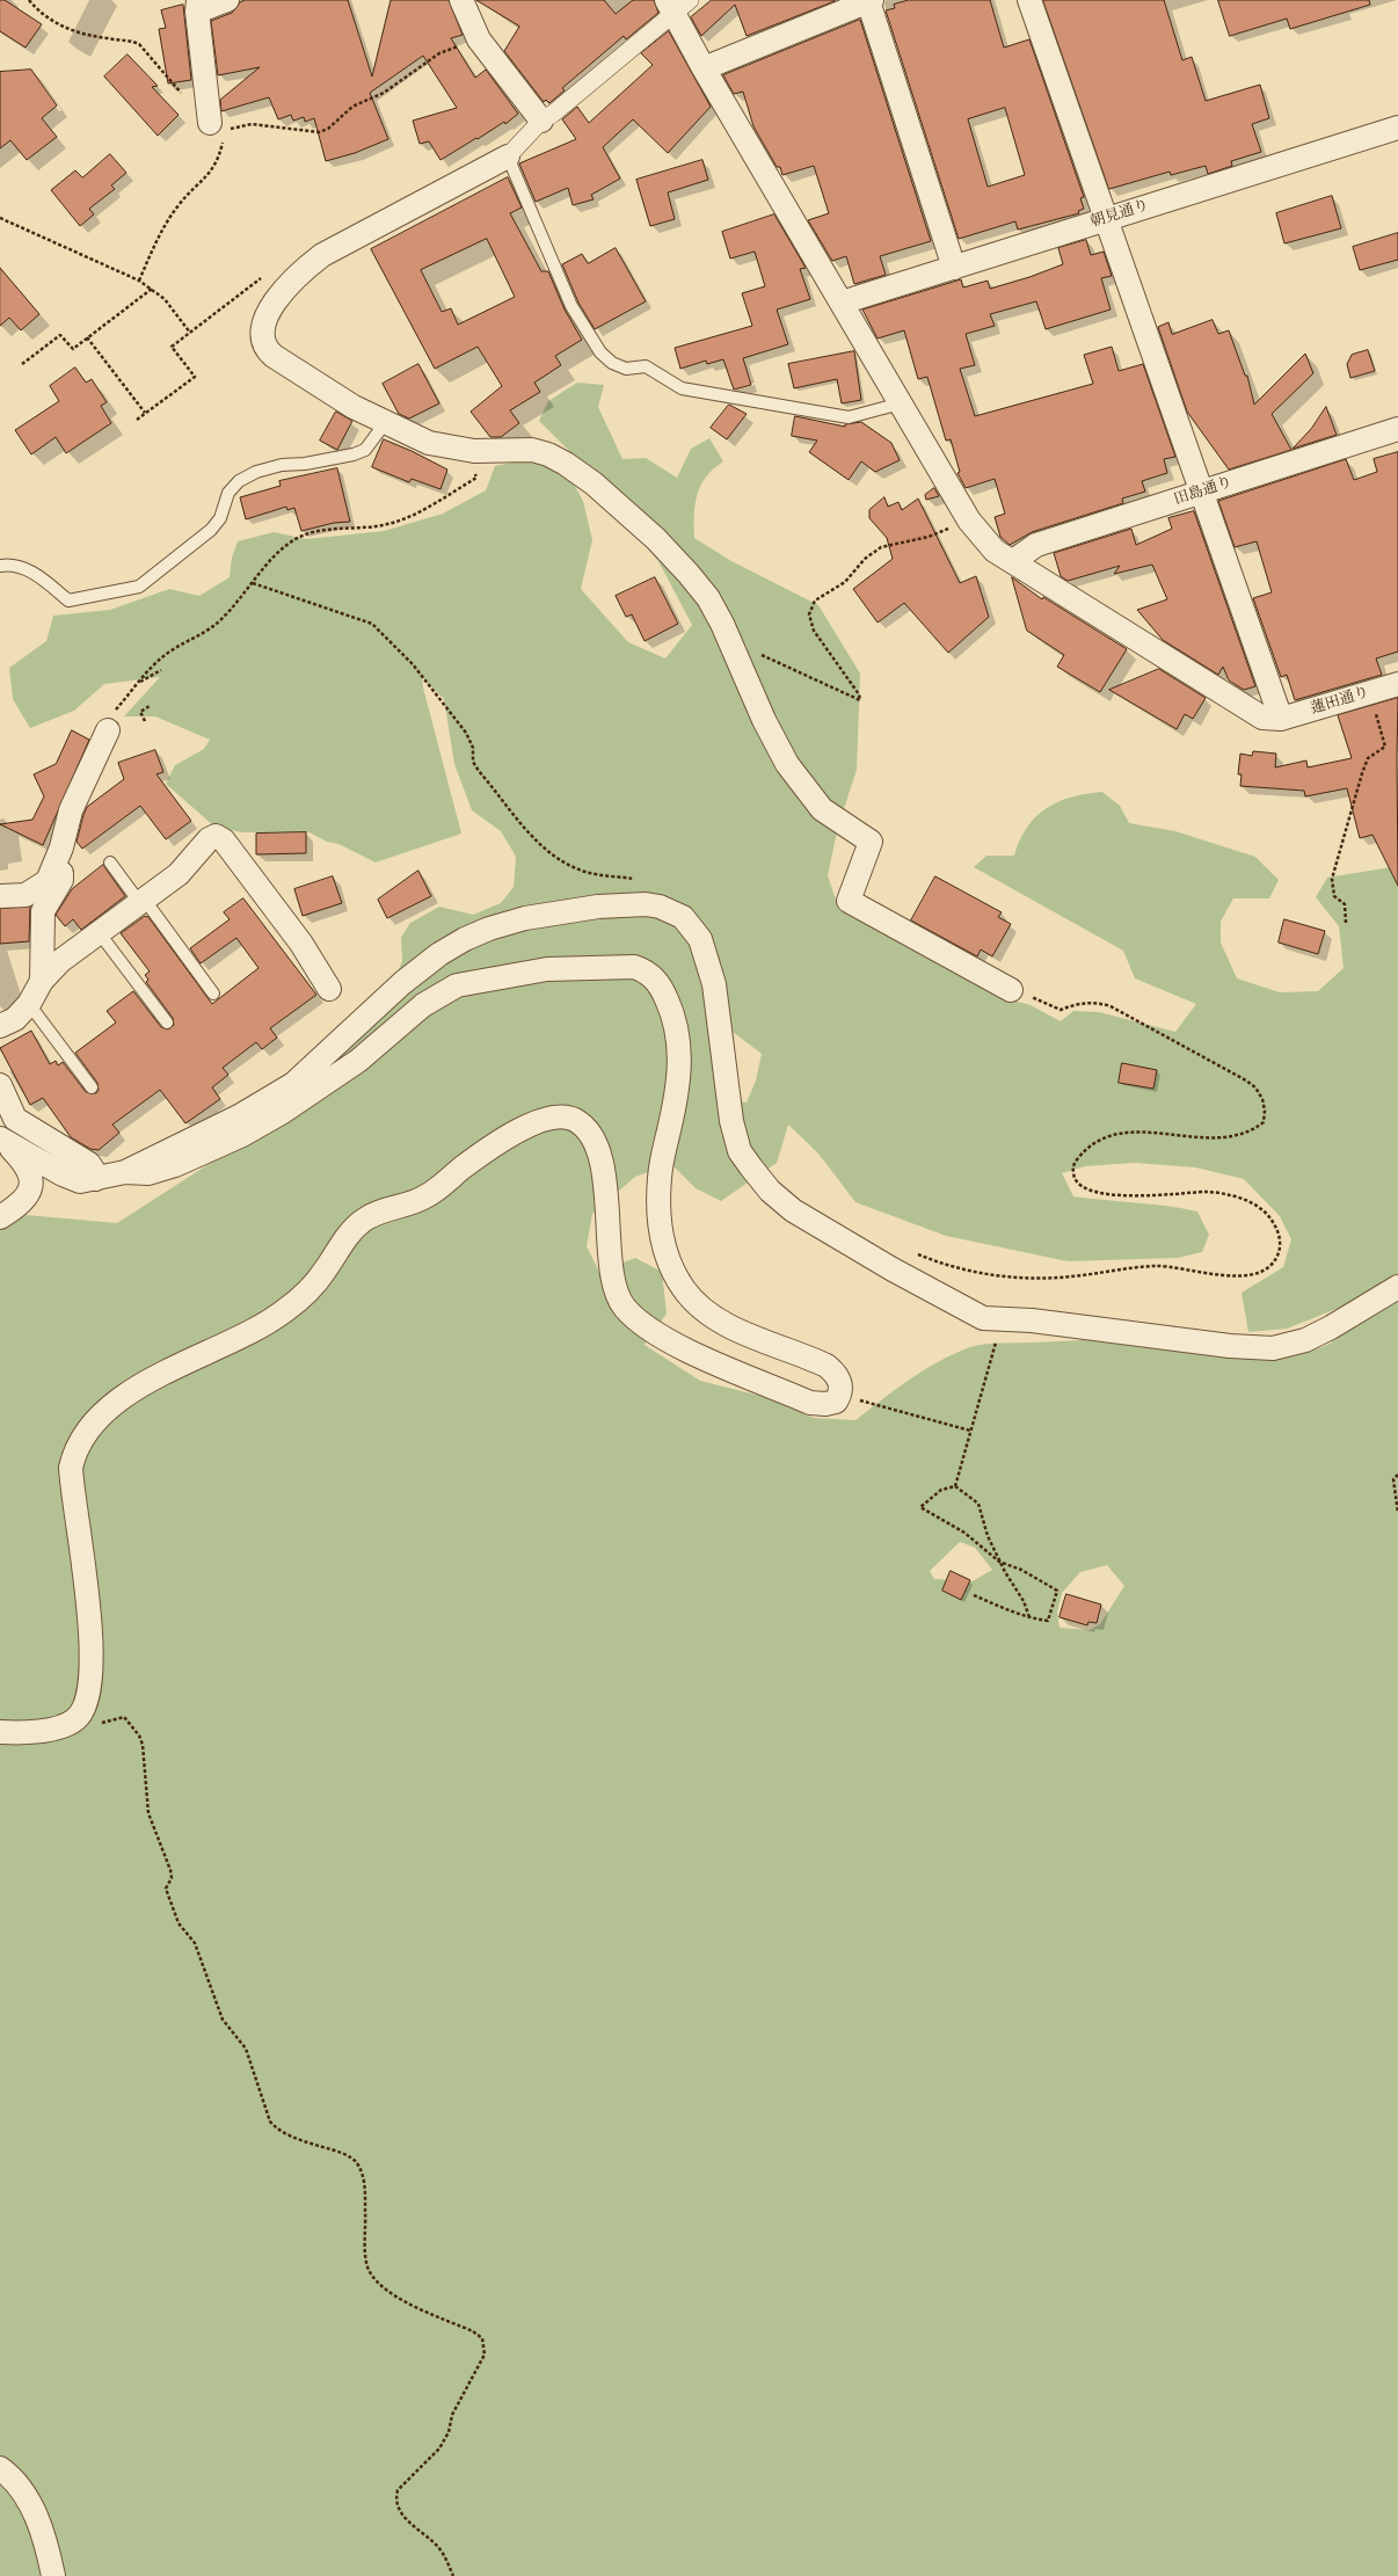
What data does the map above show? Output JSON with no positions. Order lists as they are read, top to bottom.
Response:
{
  "streets": {
    "street": ["朝見通り", "田島通り", "蓮田通り"]
  }
}
